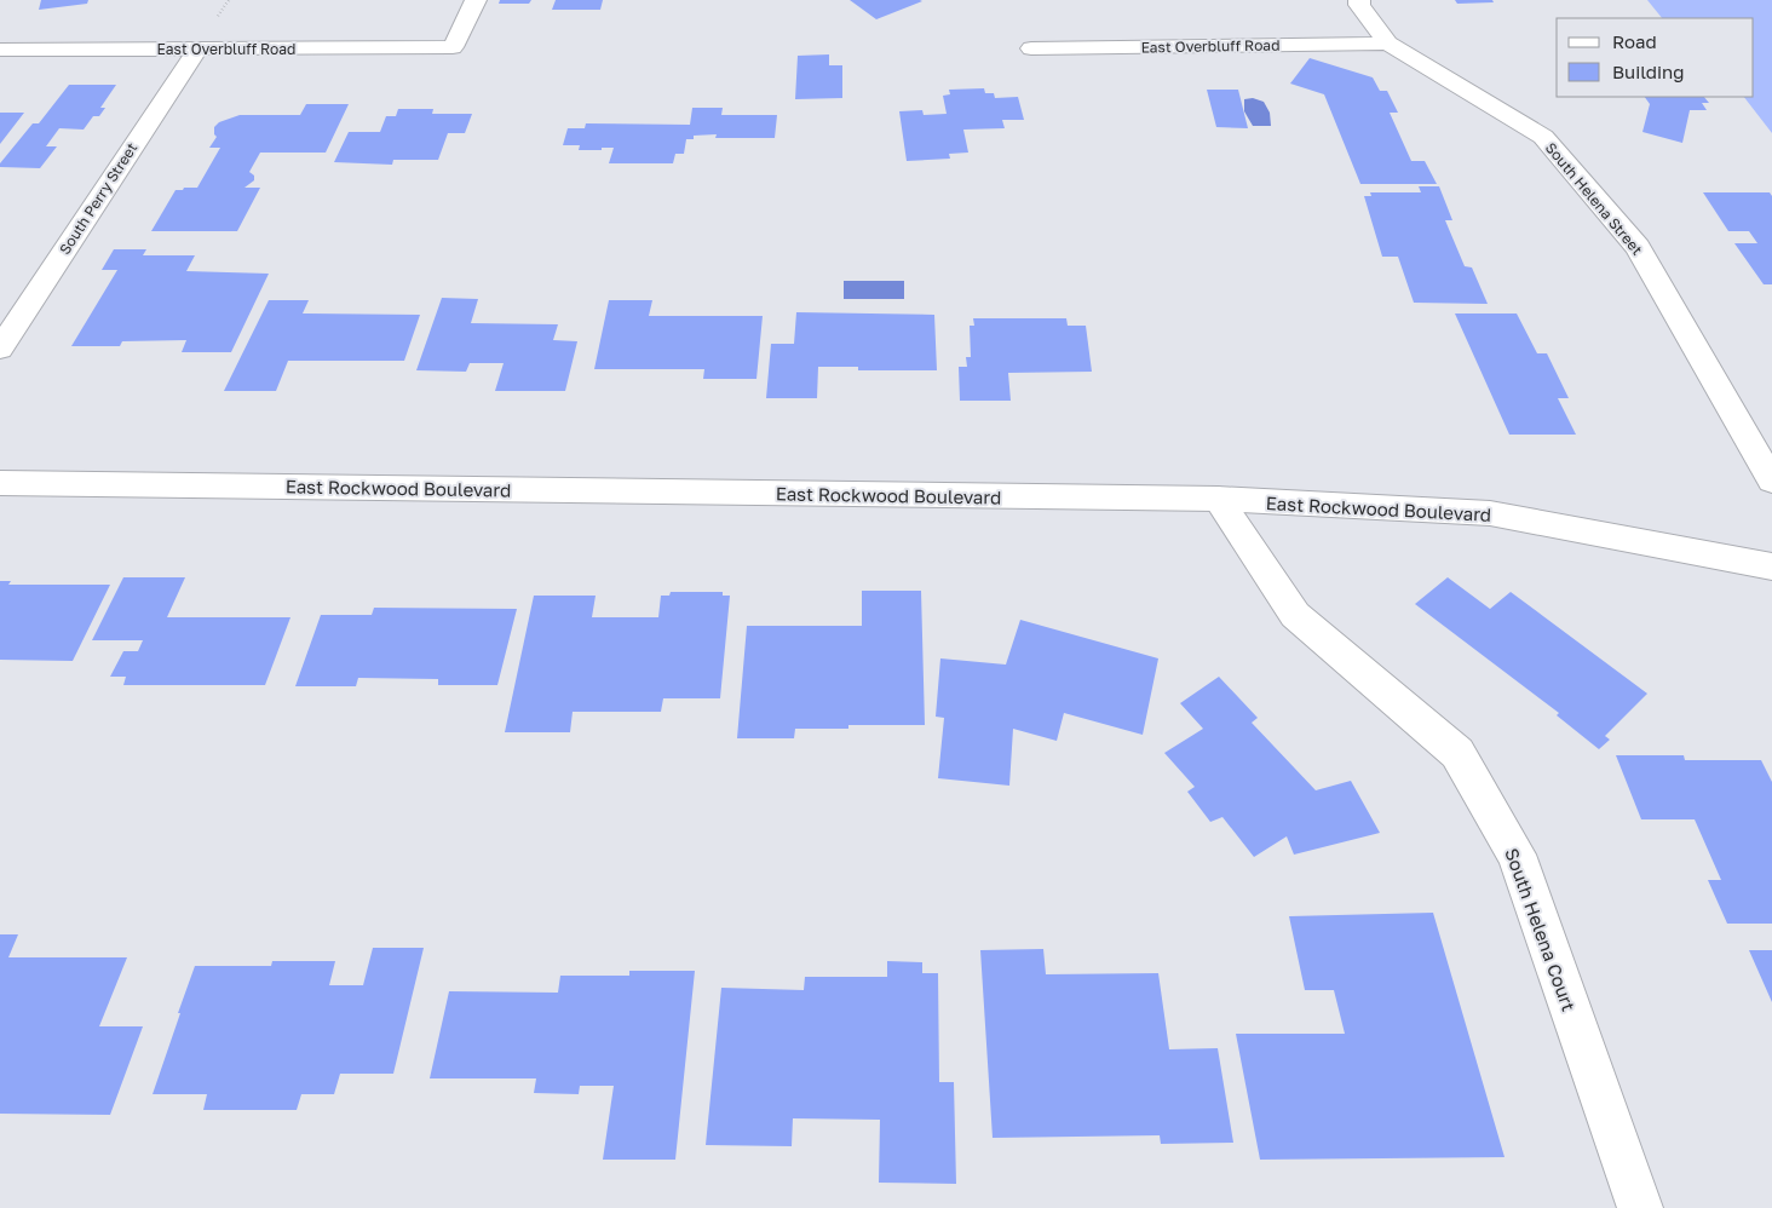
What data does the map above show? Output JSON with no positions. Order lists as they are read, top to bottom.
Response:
{
  "streets": {
    "street": [
      "East Overbluff Road",
      "South Perry Street",
      "South Helena Street",
      "East Rockwood Boulevard",
      "South Helena Court"
    ]
  },
  "crossings": [
    ["East Overbluff Road", "South Perry Street"],
    ["East Overbluff Road", "South Helena Street"],
    ["East Rockwood Boulevard", "South Helena Court"]
  ],
  "legend": ["Road", "Building"]
}
